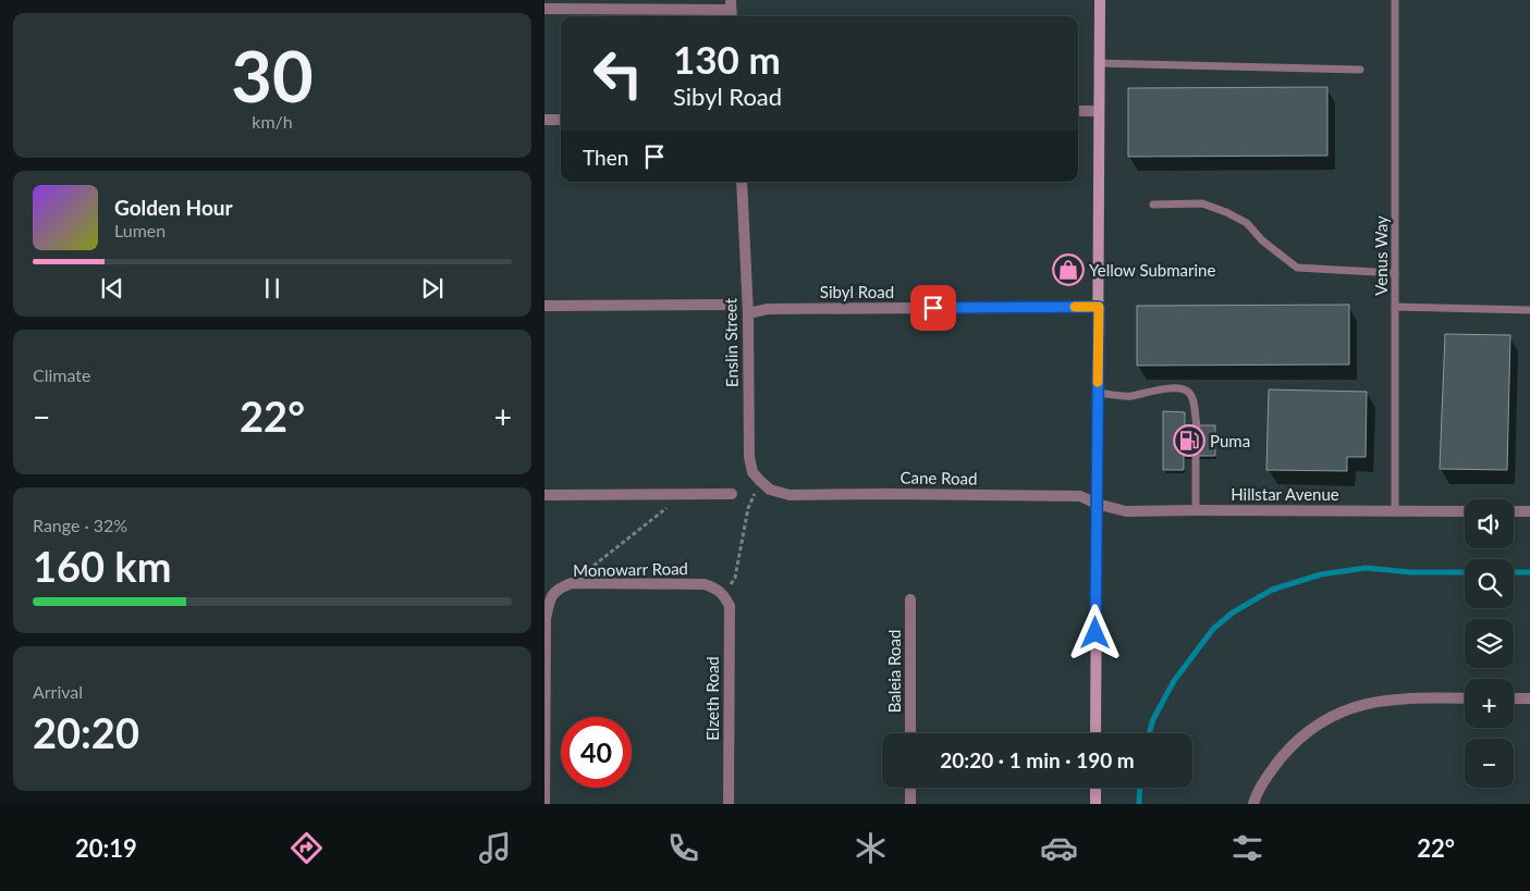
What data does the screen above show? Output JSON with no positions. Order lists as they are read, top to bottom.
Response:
{
  "streets": {
    "street": [
      "Sibyl Road",
      "Enslin Street",
      "Cane Road",
      "Hillstar Avenue",
      "Monowarr Road",
      "Baleia Road",
      "Elzeth Road"
    ],
    "lane": ["Venus Way"]
  },
  "crossings": [
    ["Venus Way", "Hillstar Avenue"],
    ["Sibyl Road", "Enslin Street"],
    ["Enslin Street", "Cane Road"],
    ["Cane Road", "Hillstar Avenue"],
    ["Monowarr Road", "Elzeth Road"]
  ],
  "places": {
    "shop": ["Yellow Submarine"],
    "fuel station": ["Puma"]
  },
  "page": {
    "tile": [
      ["30", "km/h"],
      "Climate",
      ["Range · 32%", "160 km"],
      ["Arrival", "20:20"]
    ],
    "turn": ["130 m", "Sibyl Road"],
    "then": "Then",
    "song": ["Golden Hour", "Lumen"],
    "heat": ["−", "22°", "+"],
    "map_buttons": ["+", "−"],
    "limit": "40",
    "trip": "20:20 · 1 min · 190 m",
    "tabs": ["20:19", "22°"]
  }
}
